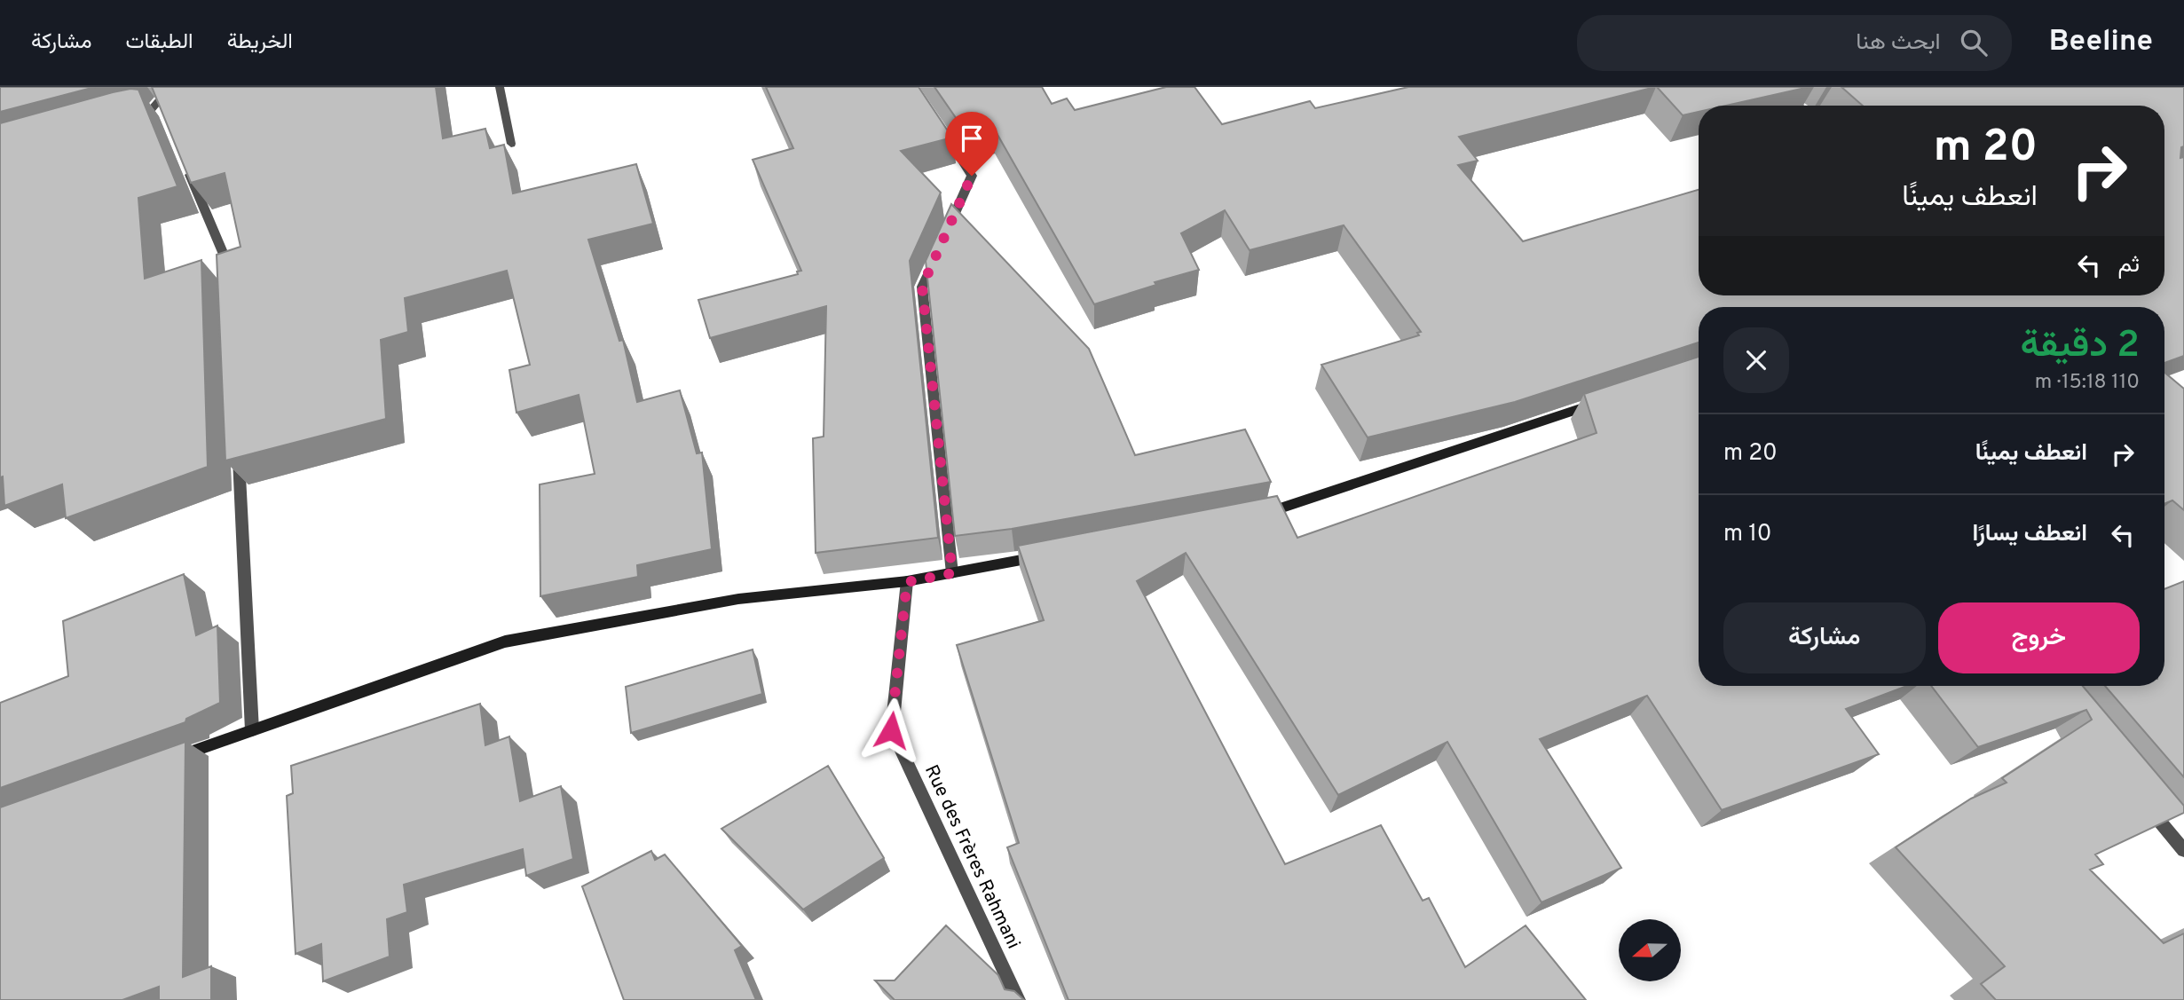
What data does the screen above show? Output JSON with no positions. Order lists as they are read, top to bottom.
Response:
{
  "streets": {
    "street": ["Rue des Frères Rahmani"]
  },
  "north": "left",
  "page": {
    "header": "Beeline",
    "search": "ابحث هنا",
    "nav": ["الخريطة", "الطبقات", "مشاركة"],
    "turn": ["20 m", "انعطف يمينًا"],
    "then": "ثم",
    "heading": ["2 دقيقة", "110 m · 15:18"],
    "list": [
      {
        "name": "انعطف يمينًا",
        "value": "20 m"
      },
      {
        "name": "انعطف يسارًا",
        "value": "10 m"
      }
    ],
    "buttons": ["خروج", "مشاركة"]
  }
}
